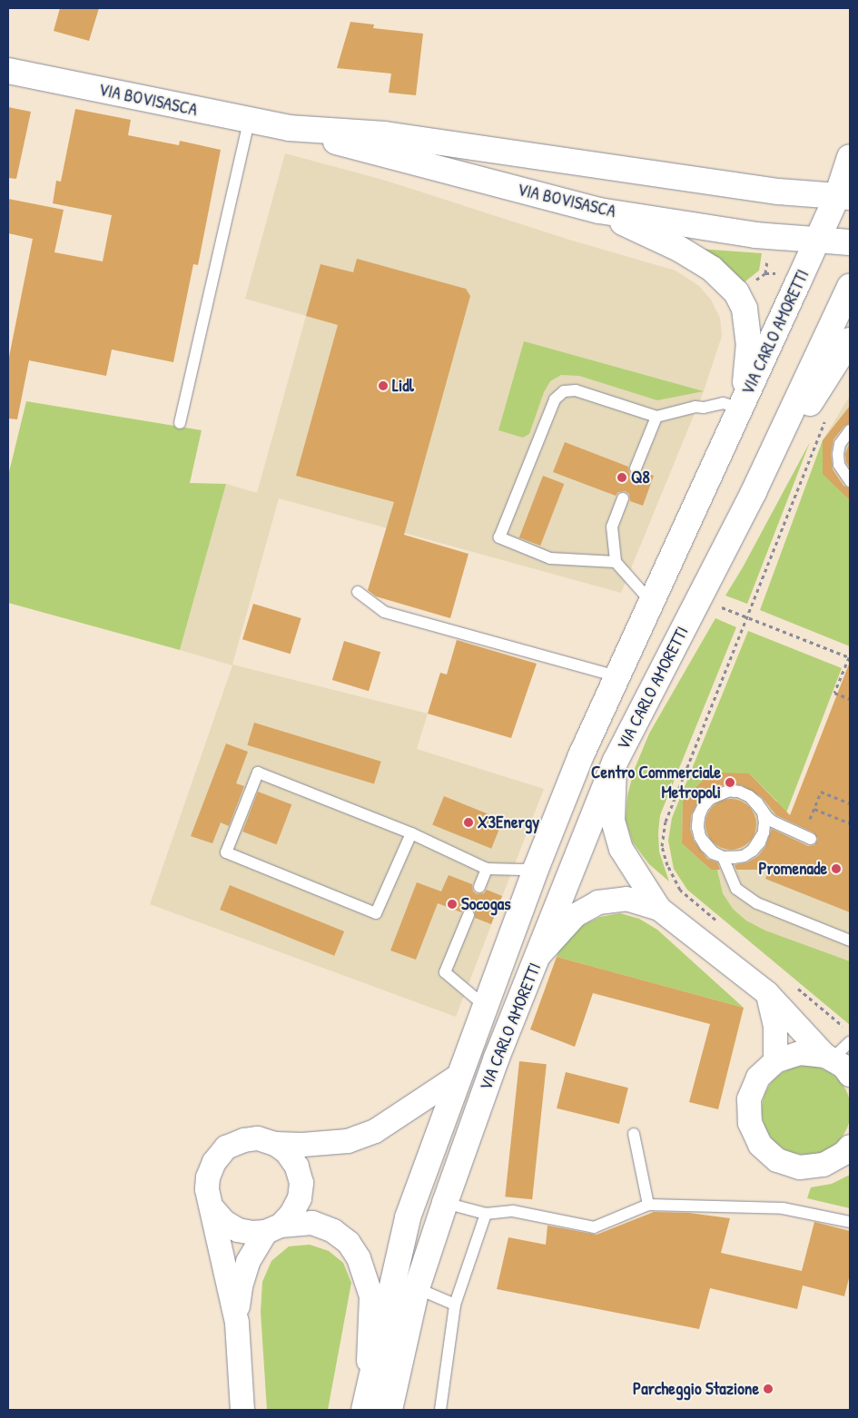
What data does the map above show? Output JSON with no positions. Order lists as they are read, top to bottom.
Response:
{
  "streets": {
    "street": ["VIA BOVISASCA", "VIA CARLO AMORETTI"]
  },
  "crossings": [
    ["VIA BOVISASCA", "VIA CARLO AMORETTI"]
  ],
  "places": [
    "Lidl",
    "Q8",
    "Centro Commerciale Metropoli",
    "X3Energy",
    "Promenade",
    "Socogas",
    "Parcheggio Stazione"
  ]
}
